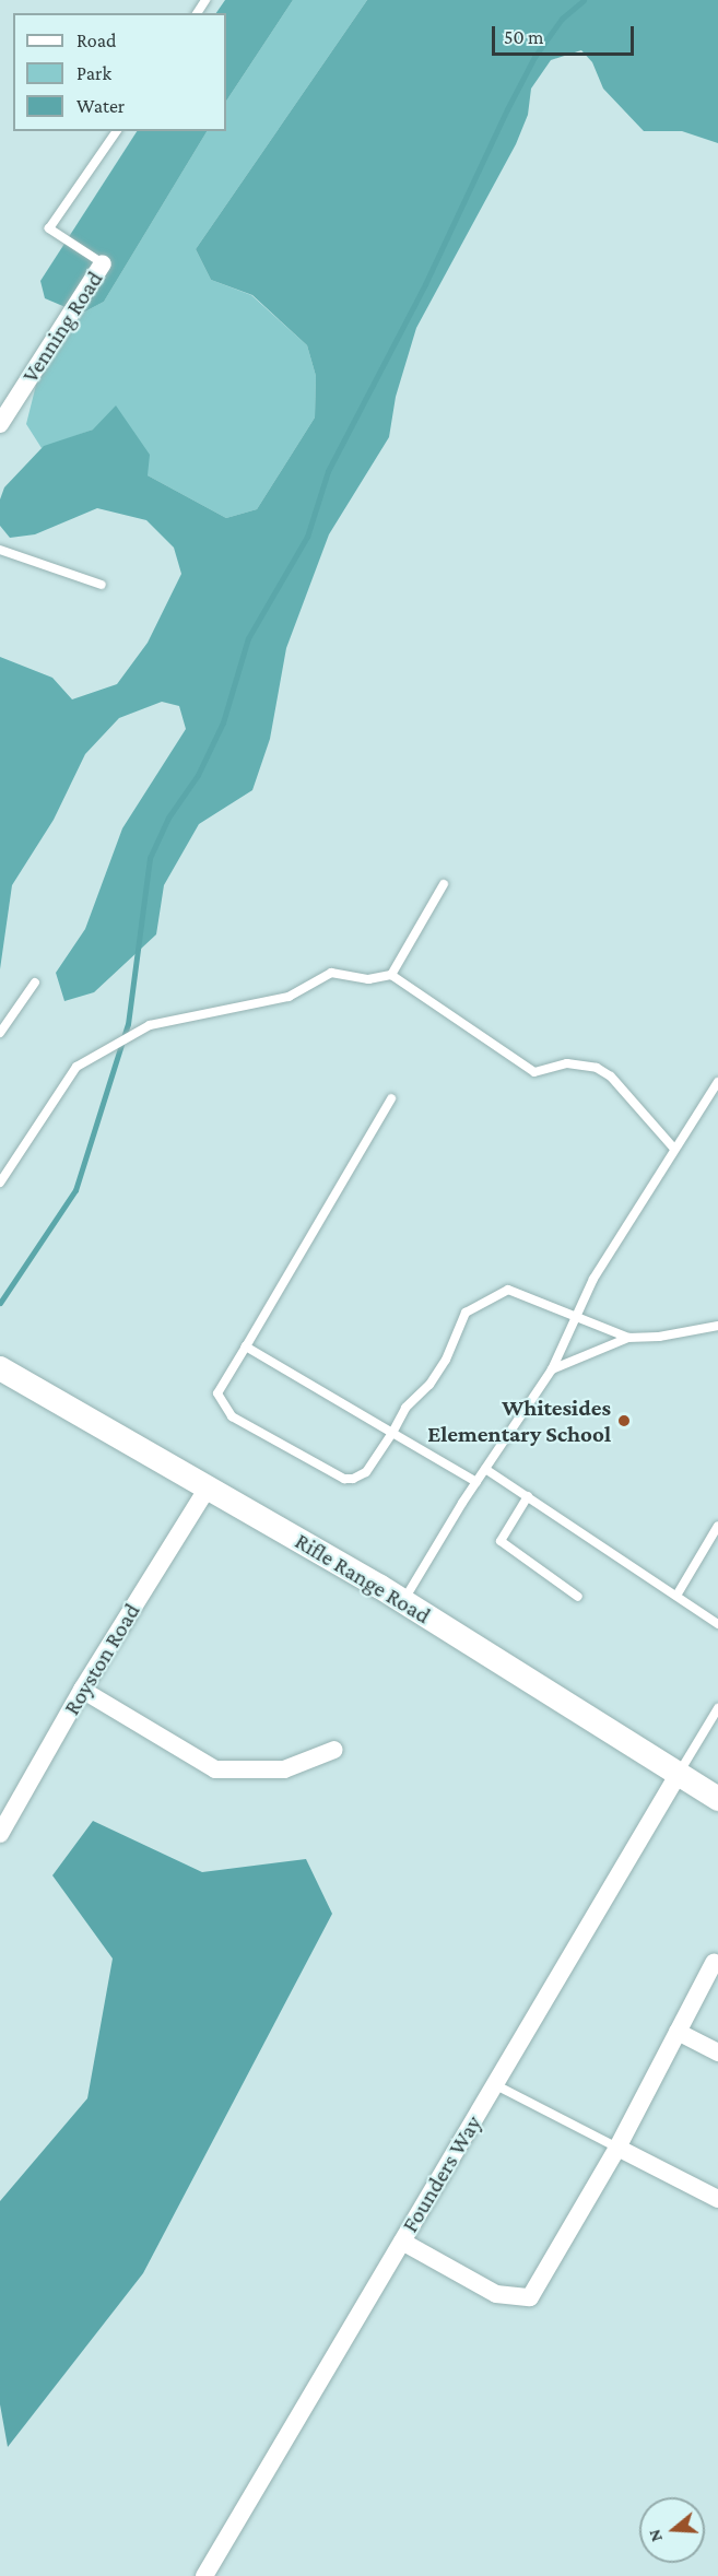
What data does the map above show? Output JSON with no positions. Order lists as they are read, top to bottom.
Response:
{
  "streets": {
    "main road": ["Rifle Range Road"],
    "street": ["Venning Road", "Royston Road", "Founders Way"]
  },
  "crossings": [
    ["Rifle Range Road", "Royston Road"],
    ["Rifle Range Road", "Founders Way"]
  ],
  "places": ["Whitesides Elementary School"],
  "legend": ["Road", "Park", "Water"],
  "scale_bar": "50 m",
  "north": "left"
}
